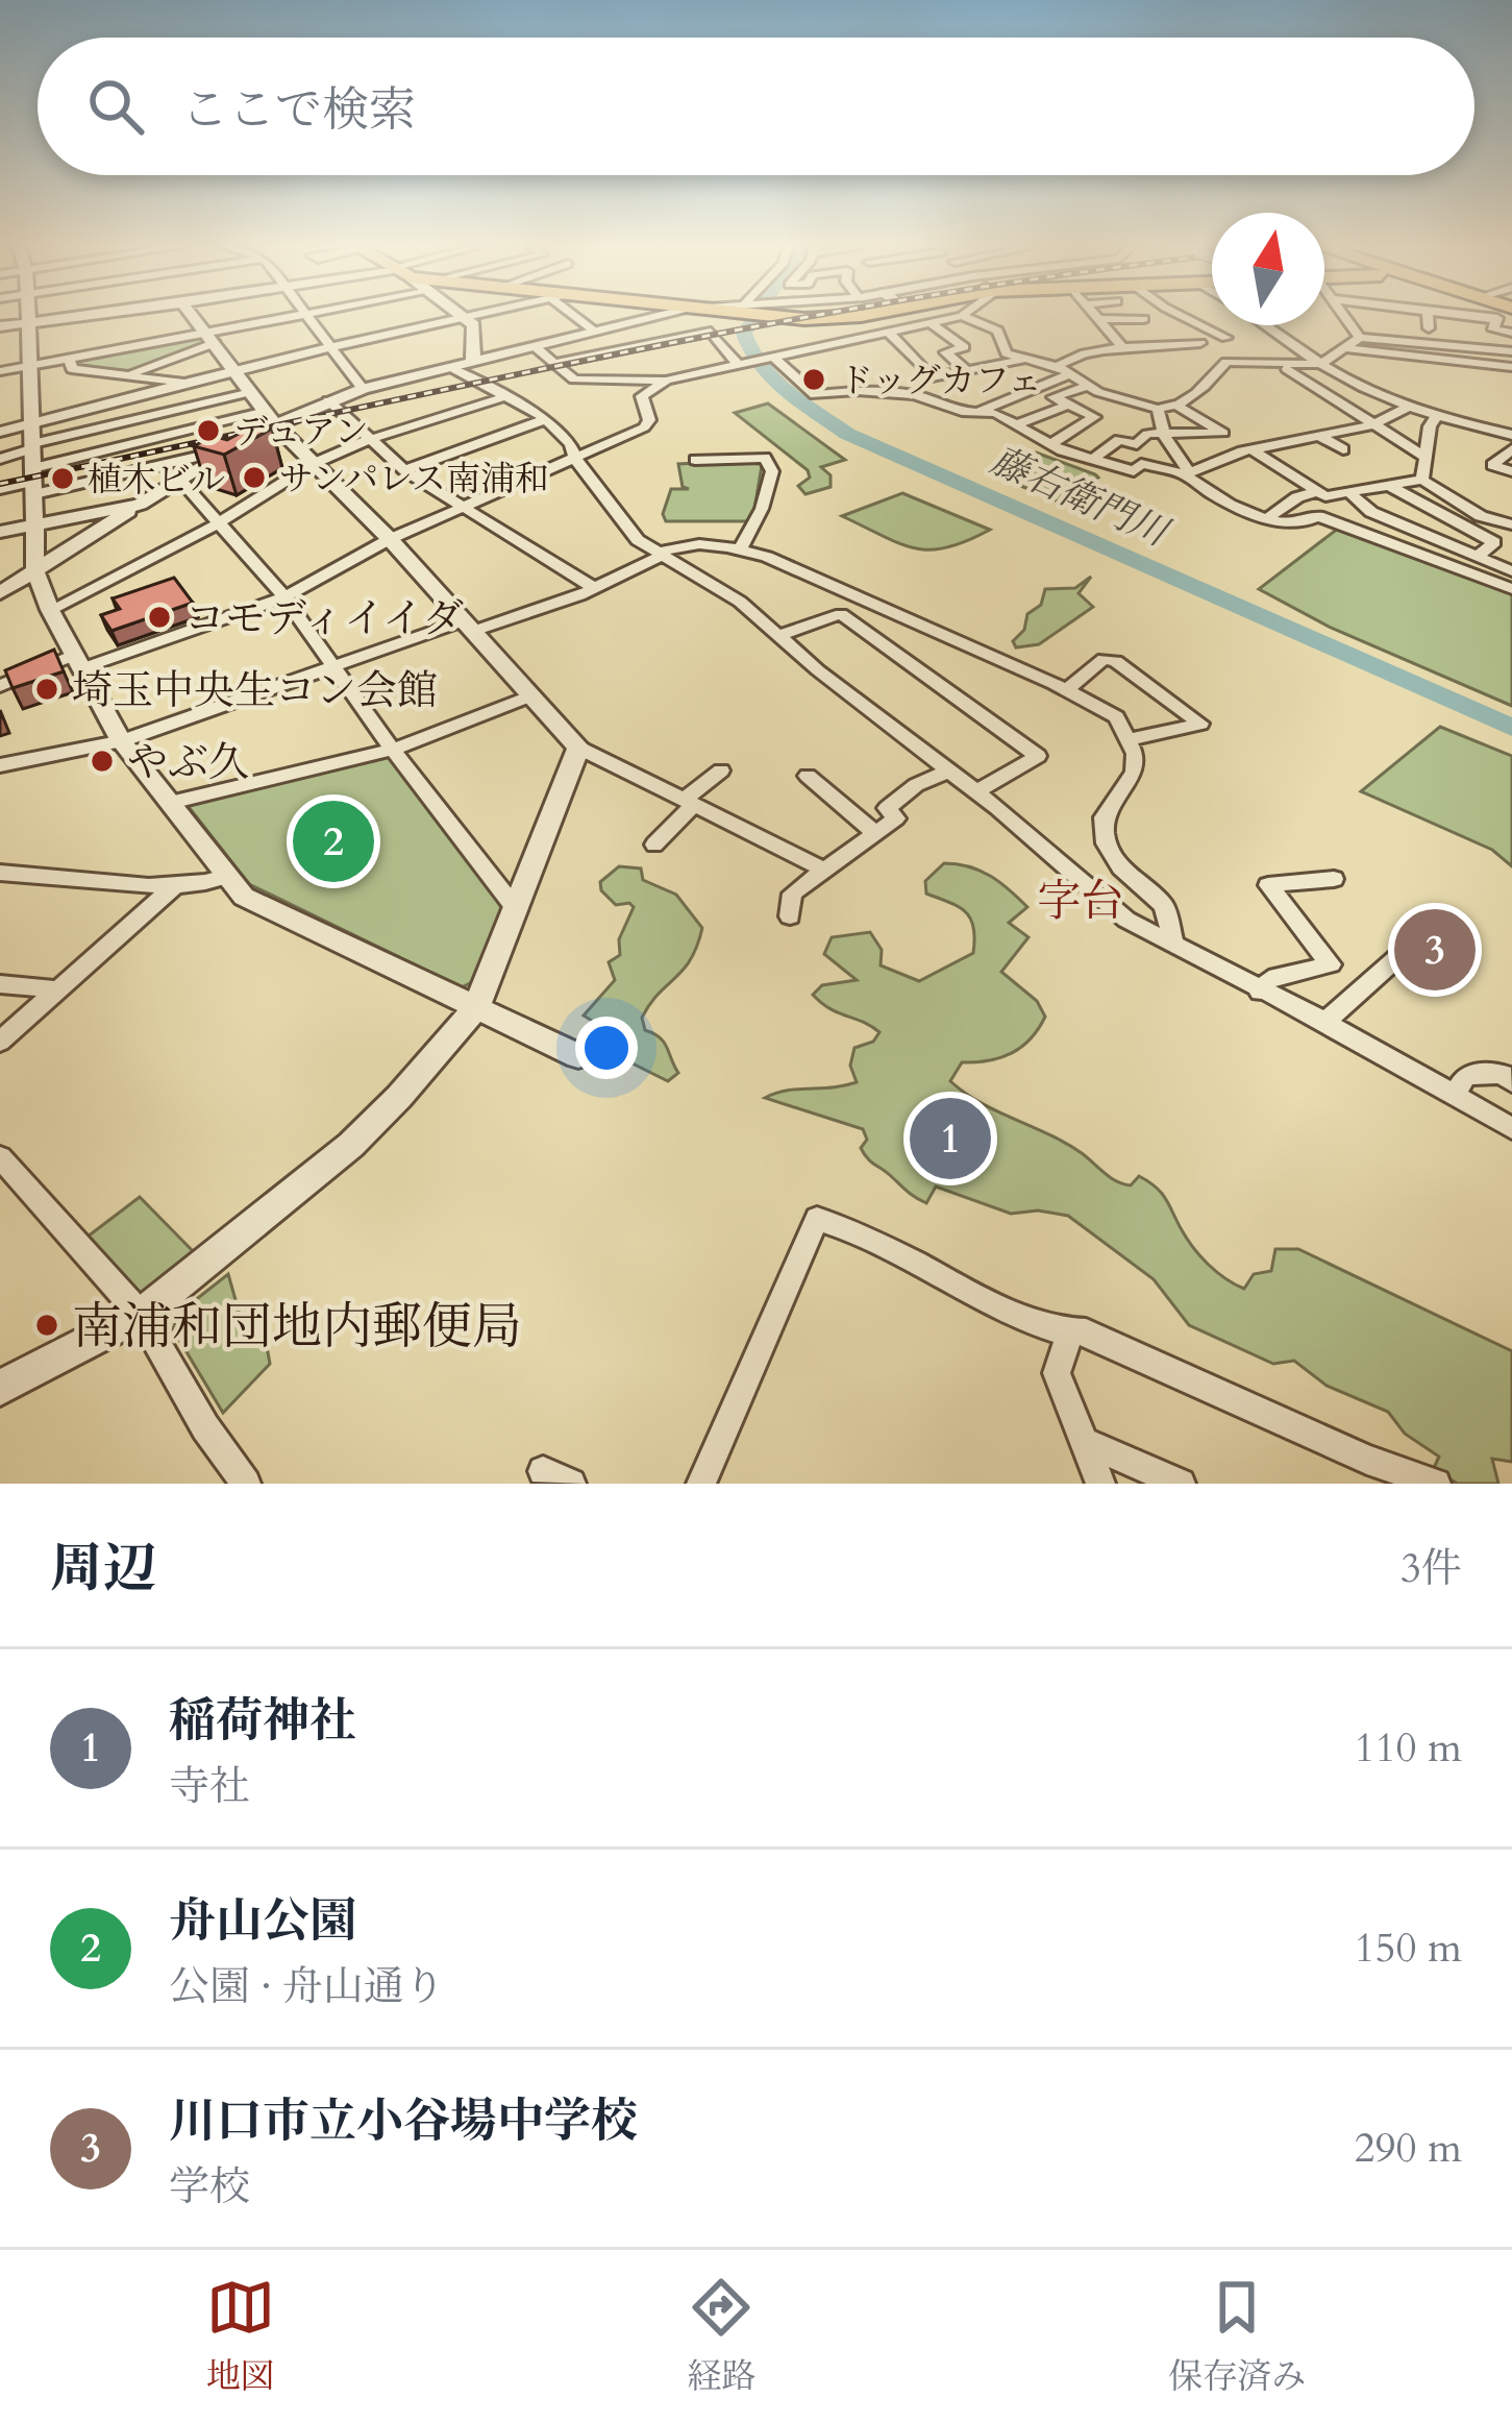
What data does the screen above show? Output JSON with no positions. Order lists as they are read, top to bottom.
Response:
{
  "districts": ["字台"],
  "water": ["藤右衛門川"],
  "places": [
    "ドッグカフェ",
    "デュアン",
    "サンパレス南浦和",
    "植木ビル",
    "コモディイイダ",
    "埼玉中央生コン会館",
    "やぶ久",
    "南浦和団地内郵便局"
  ],
  "north": "top",
  "page": {
    "search": "ここで検索",
    "pins": ["2", "3", "1"],
    "heading": ["周辺", "3件"],
    "list": [
      {
        "mark": "1",
        "name": "稲荷神社",
        "note": "寺社",
        "value": "110 m"
      },
      {
        "mark": "2",
        "name": "舟山公園",
        "note": "公園 · 舟山通り",
        "value": "150 m"
      },
      {
        "mark": "3",
        "name": "川口市立小谷場中学校",
        "note": "学校",
        "value": "290 m"
      }
    ],
    "nav": ["地図", "経路", "保存済み"]
  }
}
